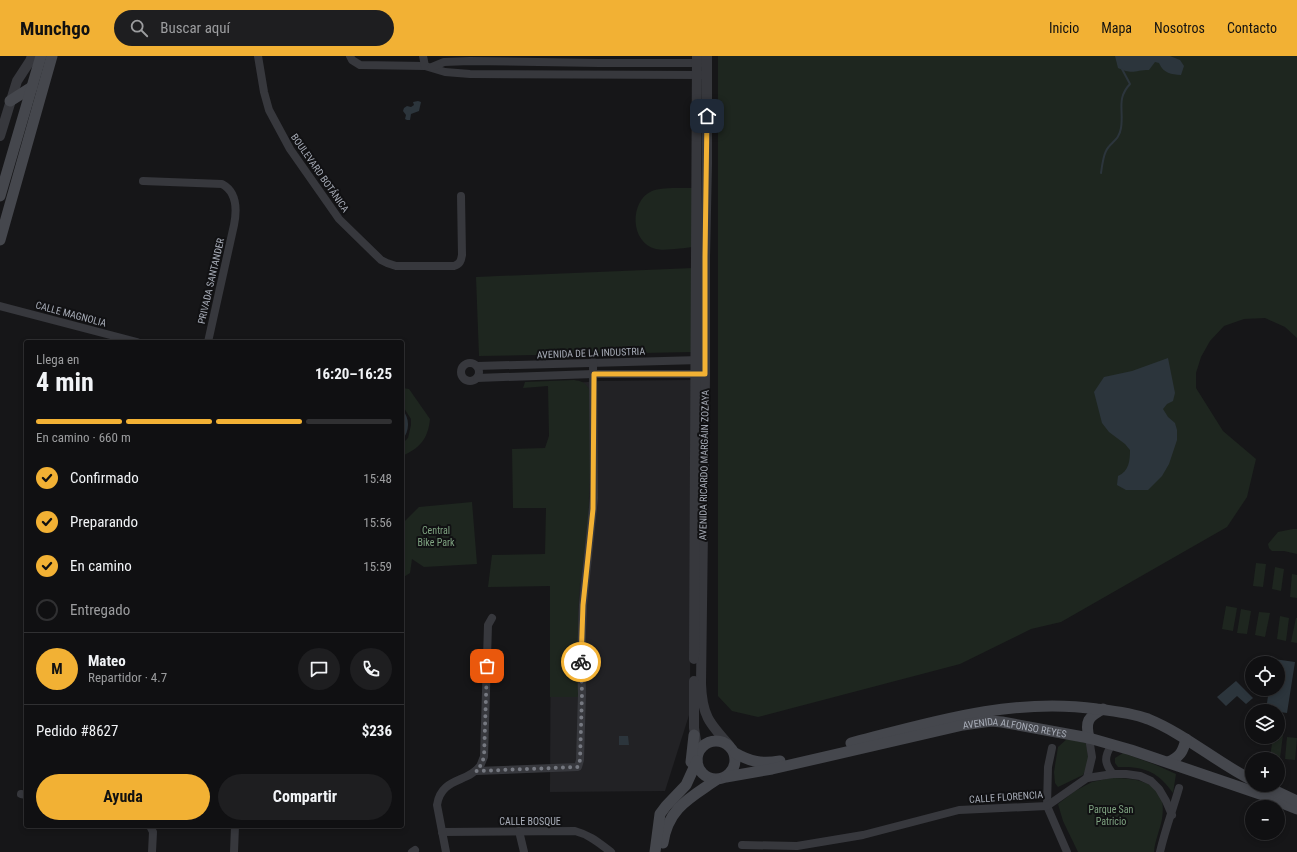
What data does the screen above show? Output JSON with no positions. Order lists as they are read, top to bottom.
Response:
{
  "streets": {
    "main road": ["AVENIDA ALFONSO REYES"],
    "street": [
      "BOULEVARD BOTÁNICA",
      "PRIVADA SANTANDER",
      "CALLE MAGNOLIA",
      "AVENIDA DE LA INDUSTRIA",
      "AVENIDA RICARDO MARGÁIN ZOZAYA",
      "CALLE FLORENCIA",
      "CALLE BOSQUE"
    ]
  },
  "crossings": [
    ["AVENIDA DE LA INDUSTRIA", "AVENIDA RICARDO MARGÁIN ZOZAYA"],
    ["AVENIDA RICARDO MARGÁIN ZOZAYA", "AVENIDA ALFONSO REYES"]
  ],
  "parks": ["Central Bike Park", "Parque San Patricio"],
  "page": {
    "header": "Munchgo",
    "search": "Buscar aquí",
    "nav": [
      "Inicio",
      "Mapa",
      "Nosotros",
      "Contacto"
    ],
    "heading": ["4 min", "Llega en", "16:20–16:25"],
    "panel": [
      "Mateo",
      "Repartidor · 4.7",
      "Pedido #8627",
      "$236"
    ],
    "bar": "En camino · 660 m",
    "list": [
      ["Confirmado", "15:48"],
      ["Preparando", "15:56"],
      ["En camino", "15:59"],
      "Entregado"
    ],
    "round": "M",
    "map_buttons": ["+", "−"],
    "buttons": ["Ayuda", "Compartir"]
  }
}
